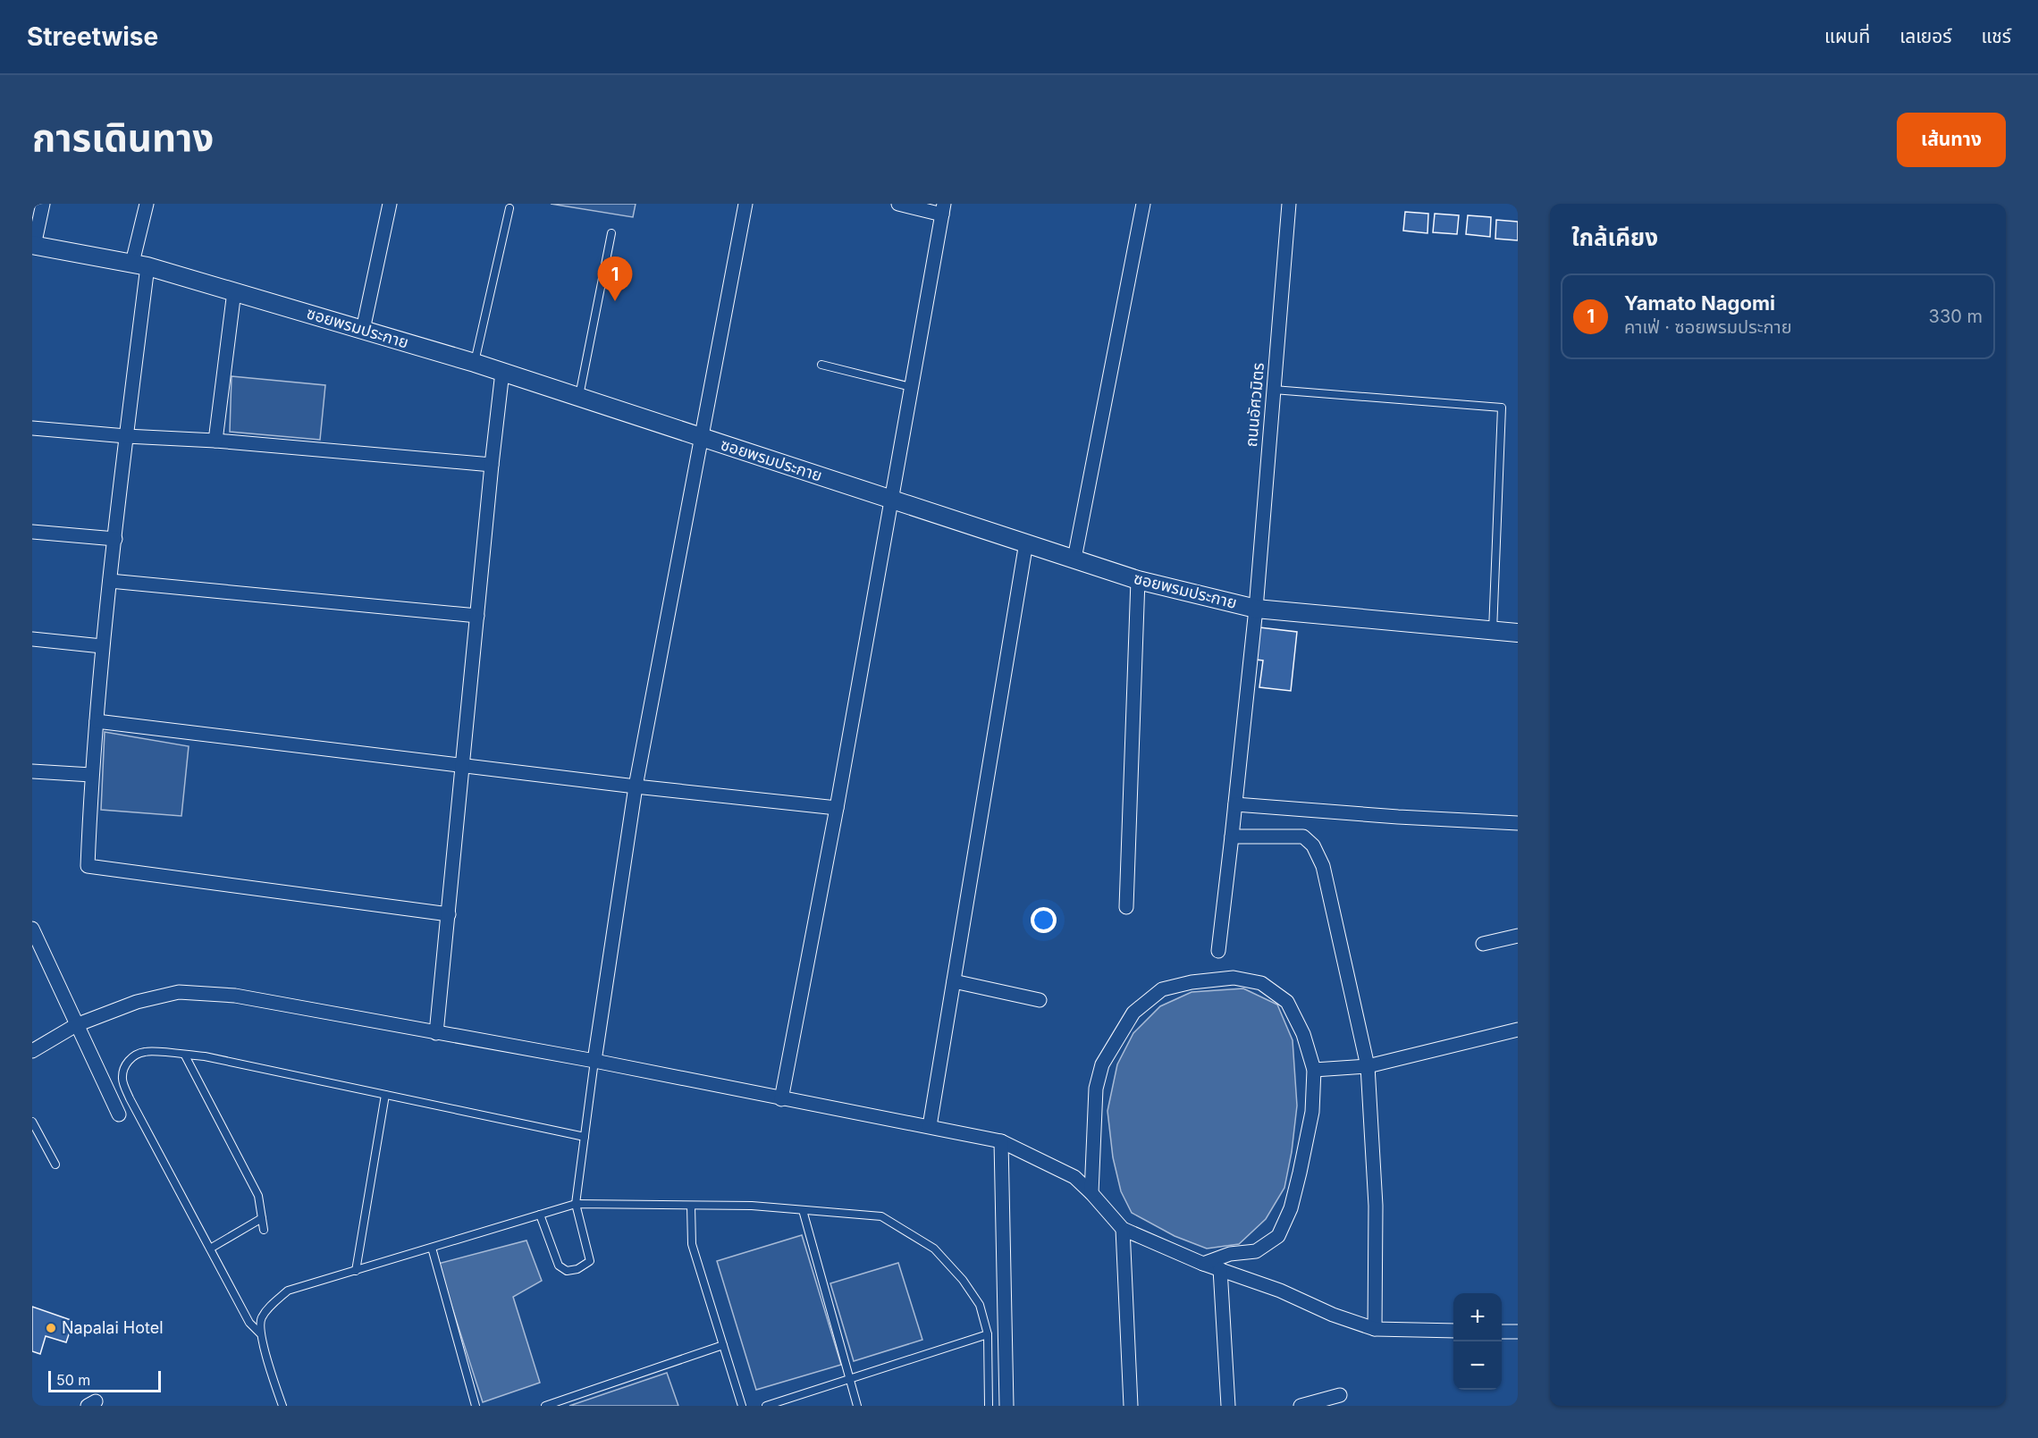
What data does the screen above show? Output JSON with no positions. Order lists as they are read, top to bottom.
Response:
{
  "streets": {
    "street": ["ซอยพรมประกาย", "ถนนอัศวมิตร"]
  },
  "crossings": [
    ["ซอยพรมประกาย", "ถนนอัศวมิตร"]
  ],
  "places": ["Napalai Hotel"],
  "scale_bar": "50 m",
  "page": {
    "header": "Streetwise",
    "nav": ["แผนที่", "เลเยอร์", "แชร์"],
    "title": "การเดินทาง",
    "buttons": "เส้นทาง",
    "heading": "ใกล้เคียง",
    "pins": "1",
    "list": [
      {
        "mark": "1",
        "name": "Yamato Nagomi",
        "note": "คาเฟ่ · ซอยพรมประกาย",
        "value": "330 m"
      }
    ],
    "map_buttons": ["+", "−"],
    "scale": "50 m"
  }
}
